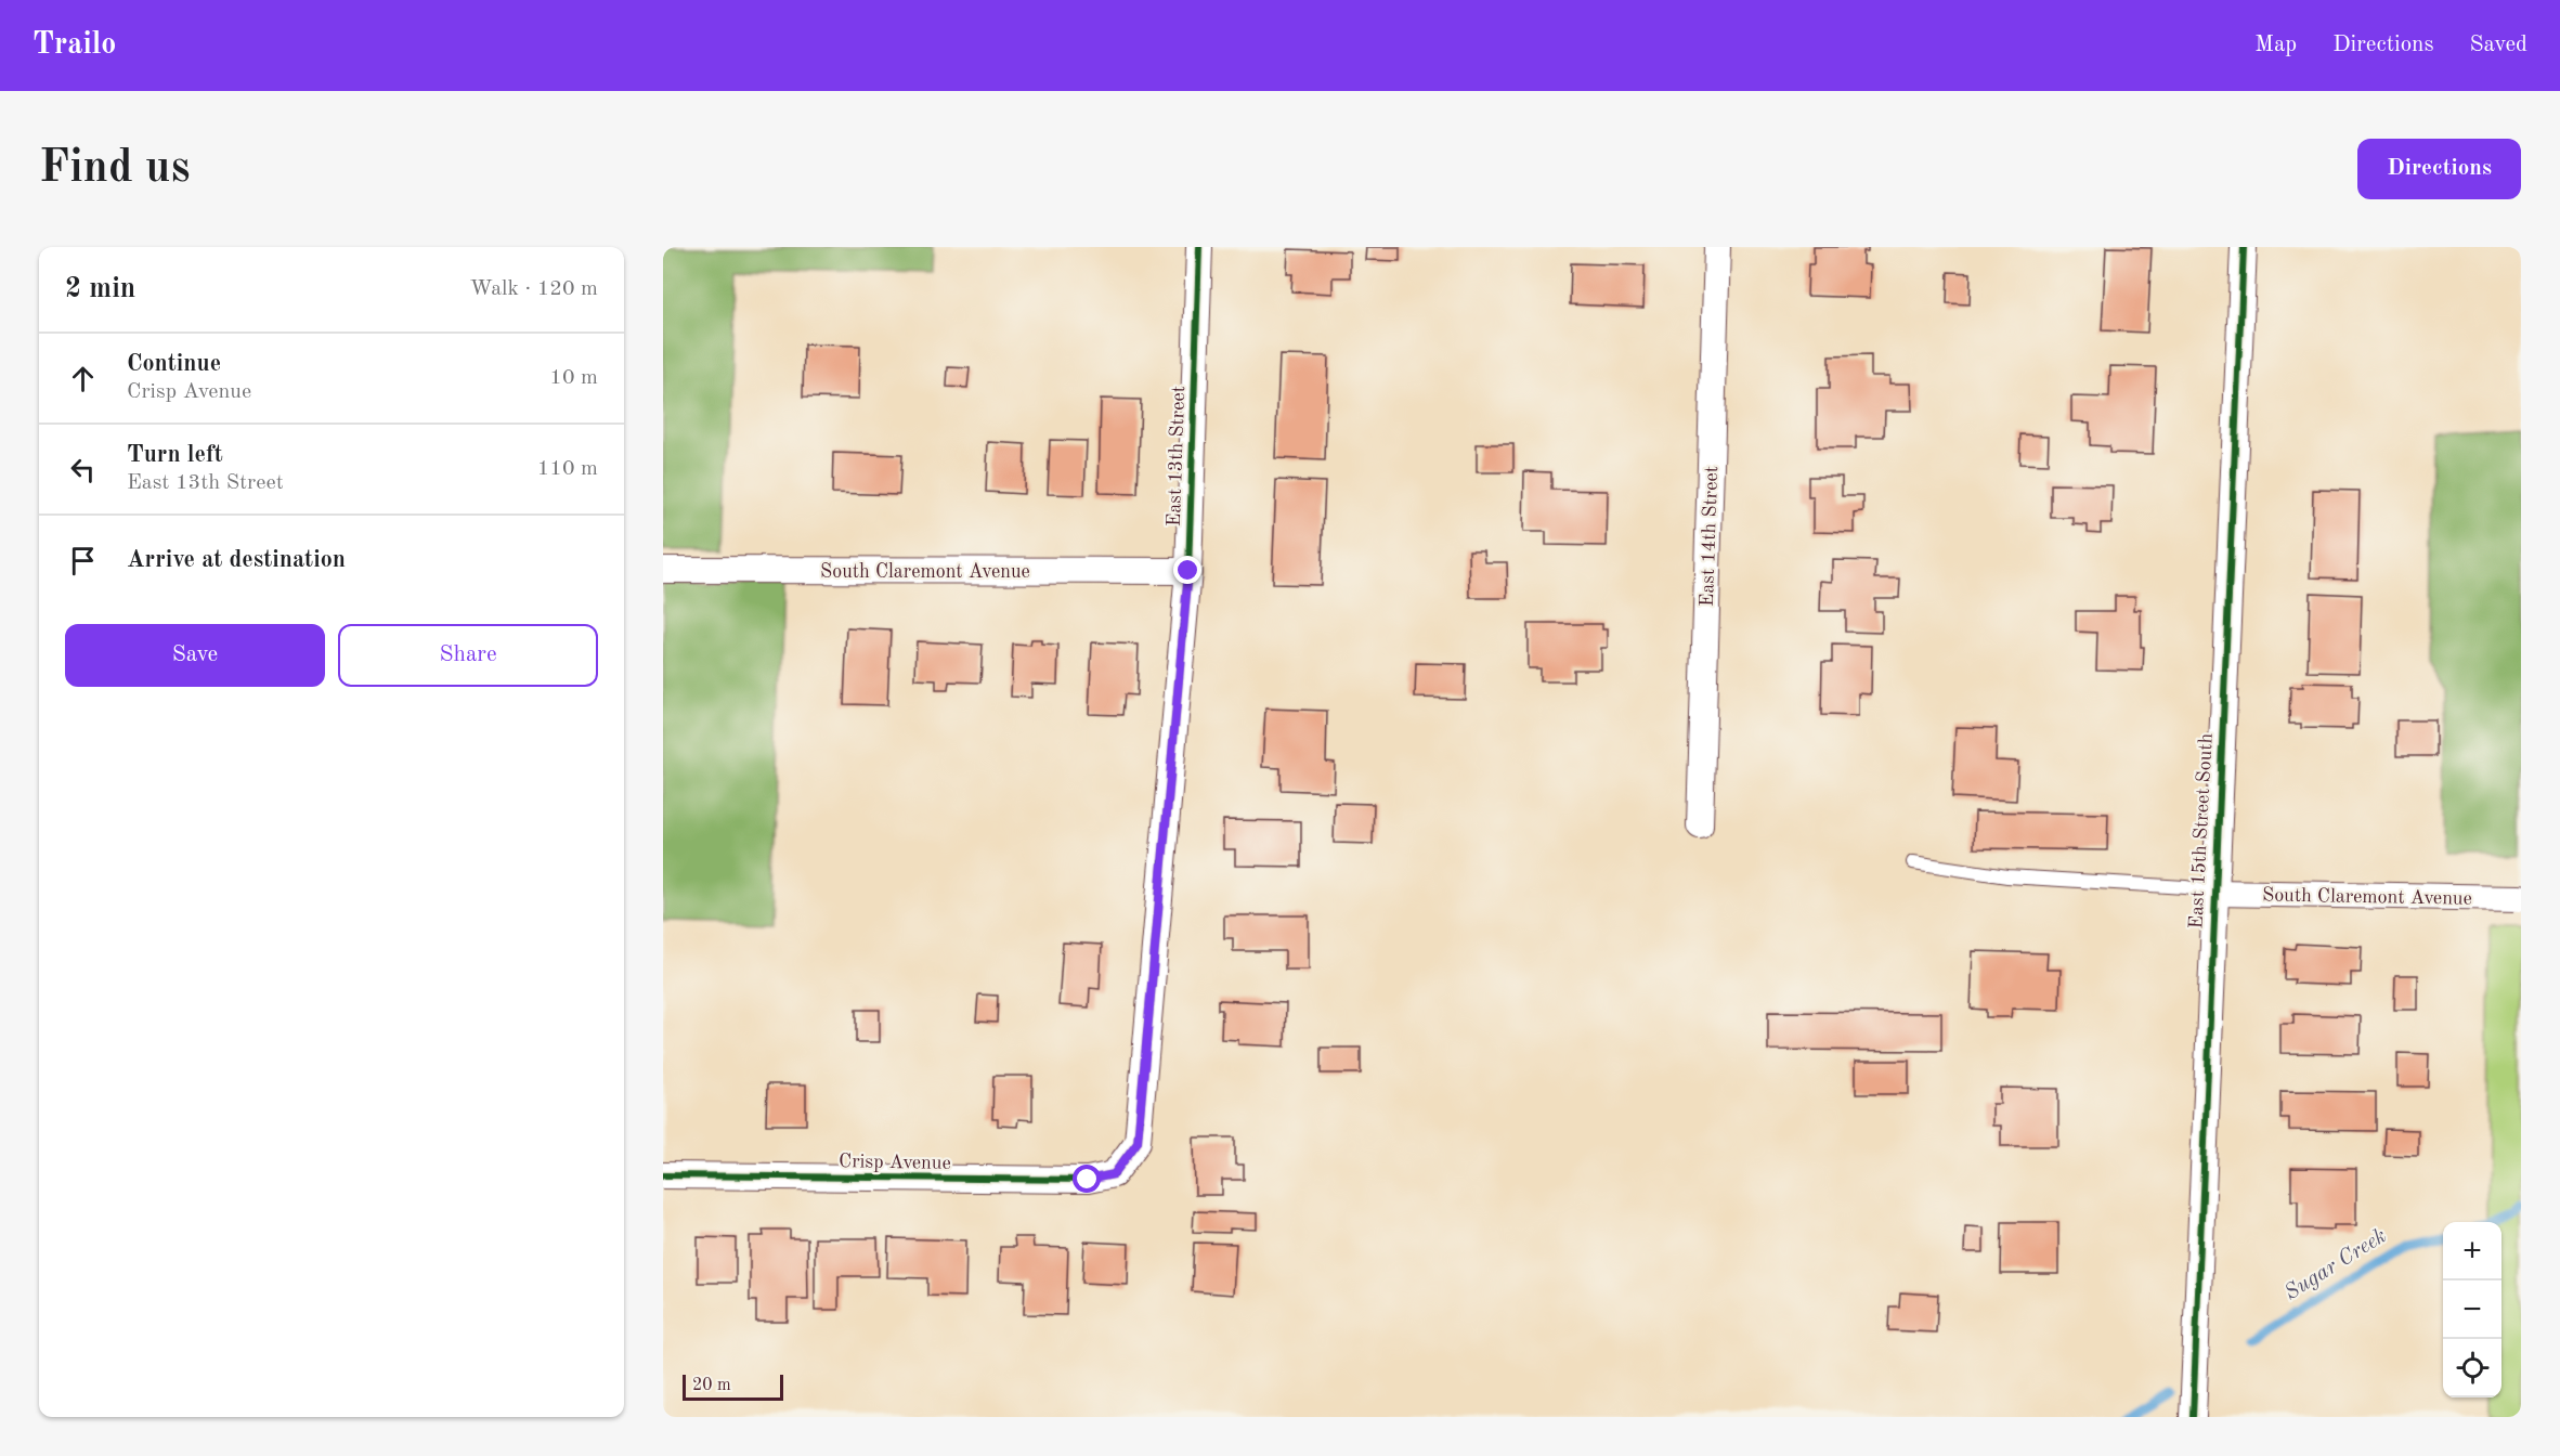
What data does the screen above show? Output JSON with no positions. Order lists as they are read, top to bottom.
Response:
{
  "streets": {
    "street": [
      "East 13th Street",
      "East 14th Street",
      "South Claremont Avenue",
      "East 15th Street South",
      "Crisp Avenue"
    ]
  },
  "crossings": [
    ["East 13th Street", "South Claremont Avenue"],
    ["East 13th Street", "Crisp Avenue"],
    ["South Claremont Avenue", "East 15th Street South"]
  ],
  "water": ["Sugar Creek"],
  "scale_bar": "20 m",
  "page": {
    "header": "Trailo",
    "nav": ["Map", "Directions", "Saved"],
    "buttons": [
      "Directions",
      ["Save", "Share"]
    ],
    "title": "Find us",
    "heading": ["2 min", "Walk · 120 m"],
    "list": [
      ["Continue", "Crisp Avenue", "10 m"],
      ["Turn left", "East 13th Street", "110 m"],
      "Arrive at destination"
    ],
    "map_buttons": ["+", "−"],
    "scale": "20 m"
  }
}
